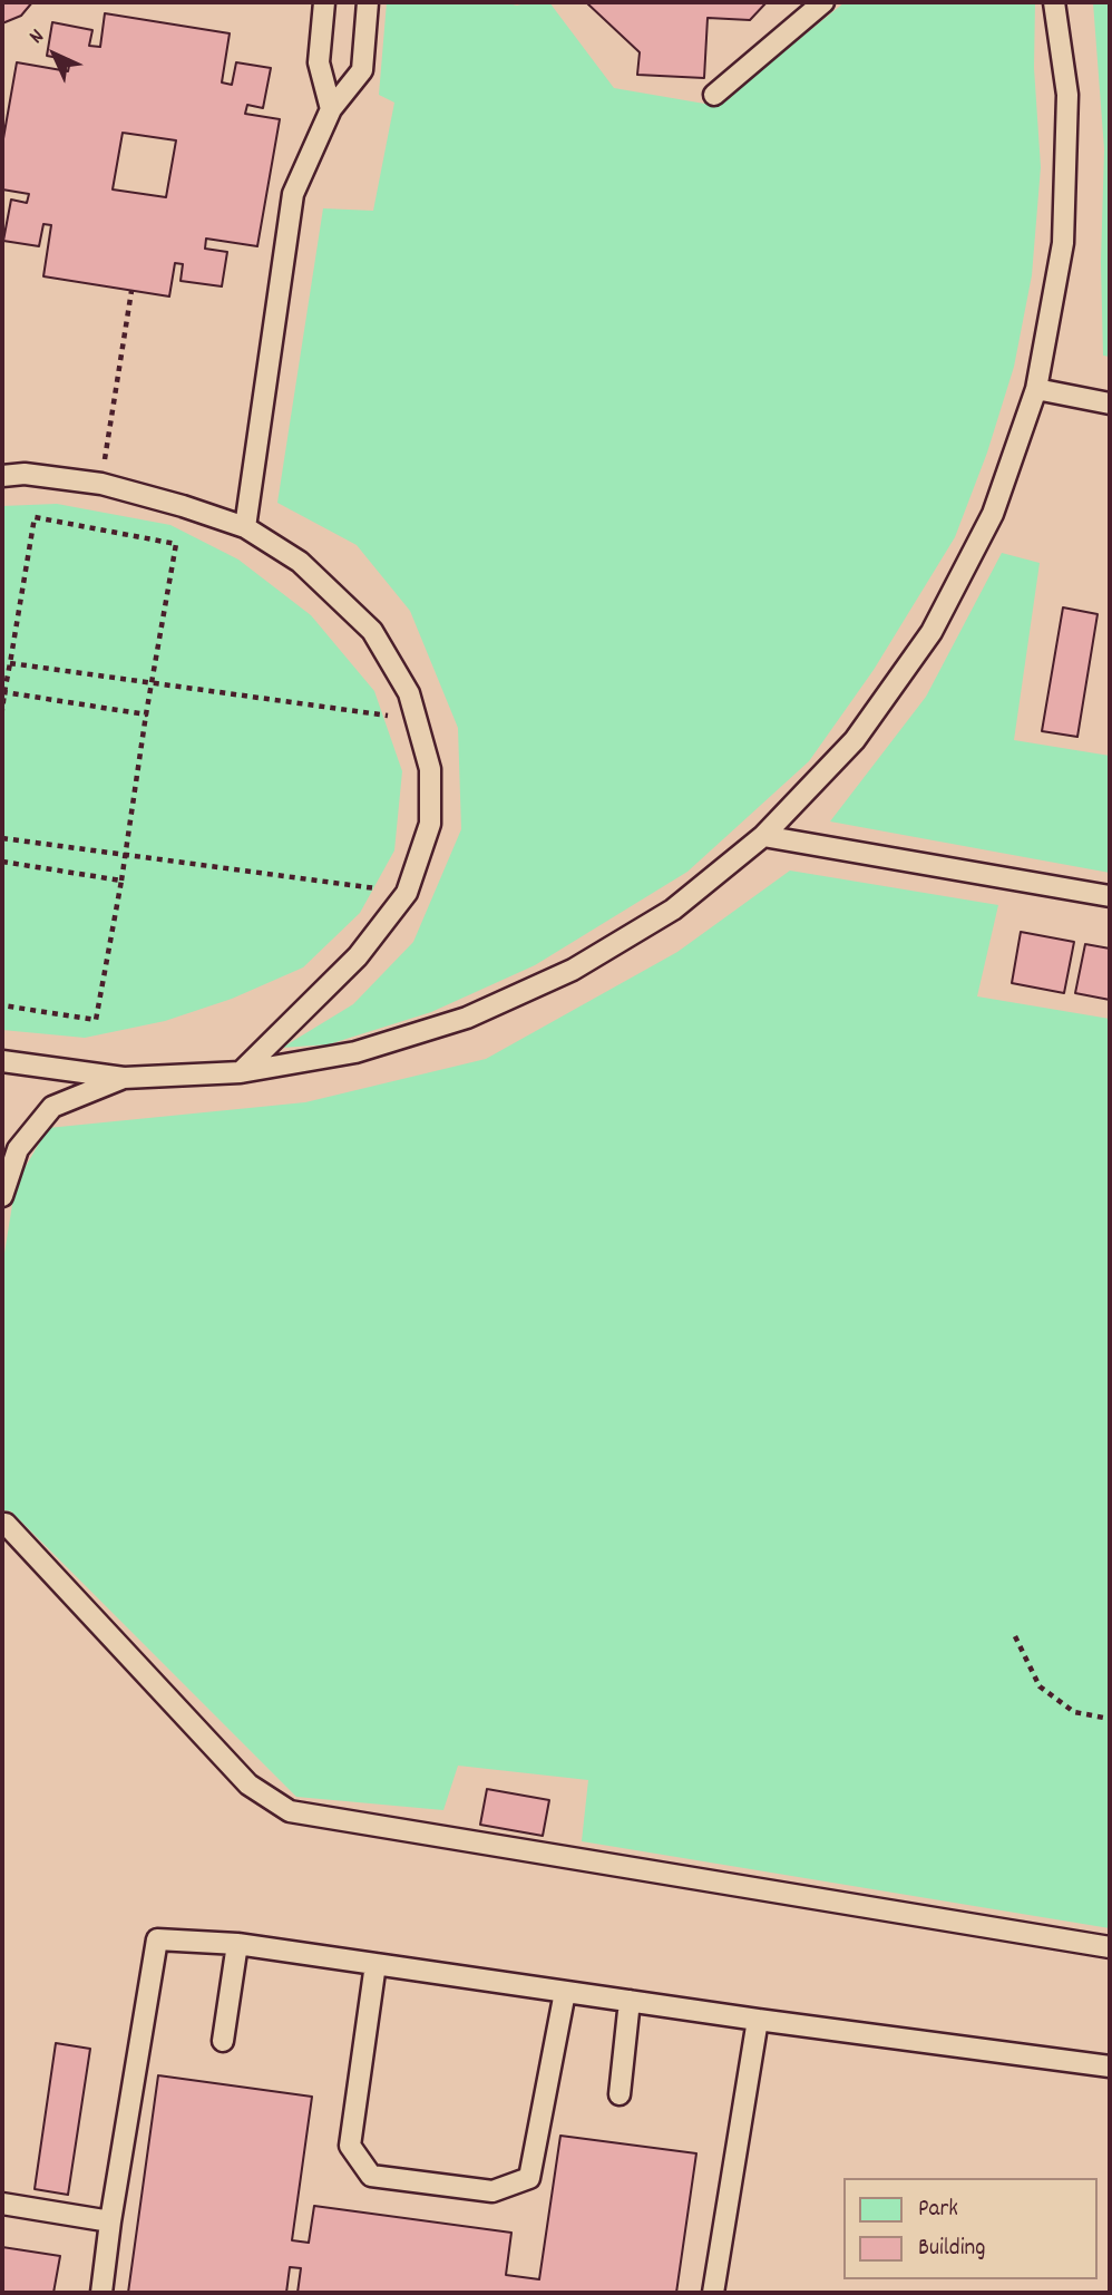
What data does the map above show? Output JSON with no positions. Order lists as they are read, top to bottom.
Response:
{
  "legend": ["Park", "Building"],
  "north": "top left"
}
